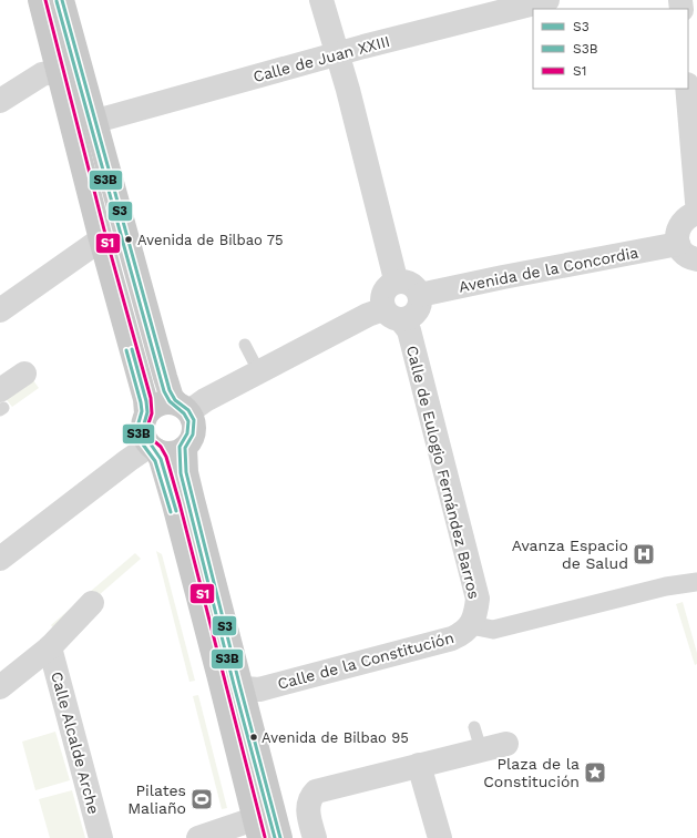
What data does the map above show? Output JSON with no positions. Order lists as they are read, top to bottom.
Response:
{
  "streets": {
    "street": [
      "Calle de Juan XXIII",
      "Avenida de la Concordia",
      "Calle de Eulogio Fernández Barros",
      "Calle de la Constitución",
      "Calle Alcalde Arche"
    ]
  },
  "crossings": [
    ["Avenida de la Concordia", "Calle de Eulogio Fernández Barros"],
    ["Calle de Eulogio Fernández Barros", "Calle de la Constitución"]
  ],
  "places": {
    "other": ["Avenida de Bilbao 75", "Avenida de Bilbao 95"],
    "hospital": ["Avanza Espacio de Salud"],
    "place": ["Plaza de la Constitución"],
    "sports": ["Pilates Maliaño"]
  },
  "lines": ["transit line S3", "transit line S1", "transit line S3B"],
  "legend": ["S3", "S3B", "S1"]
}
